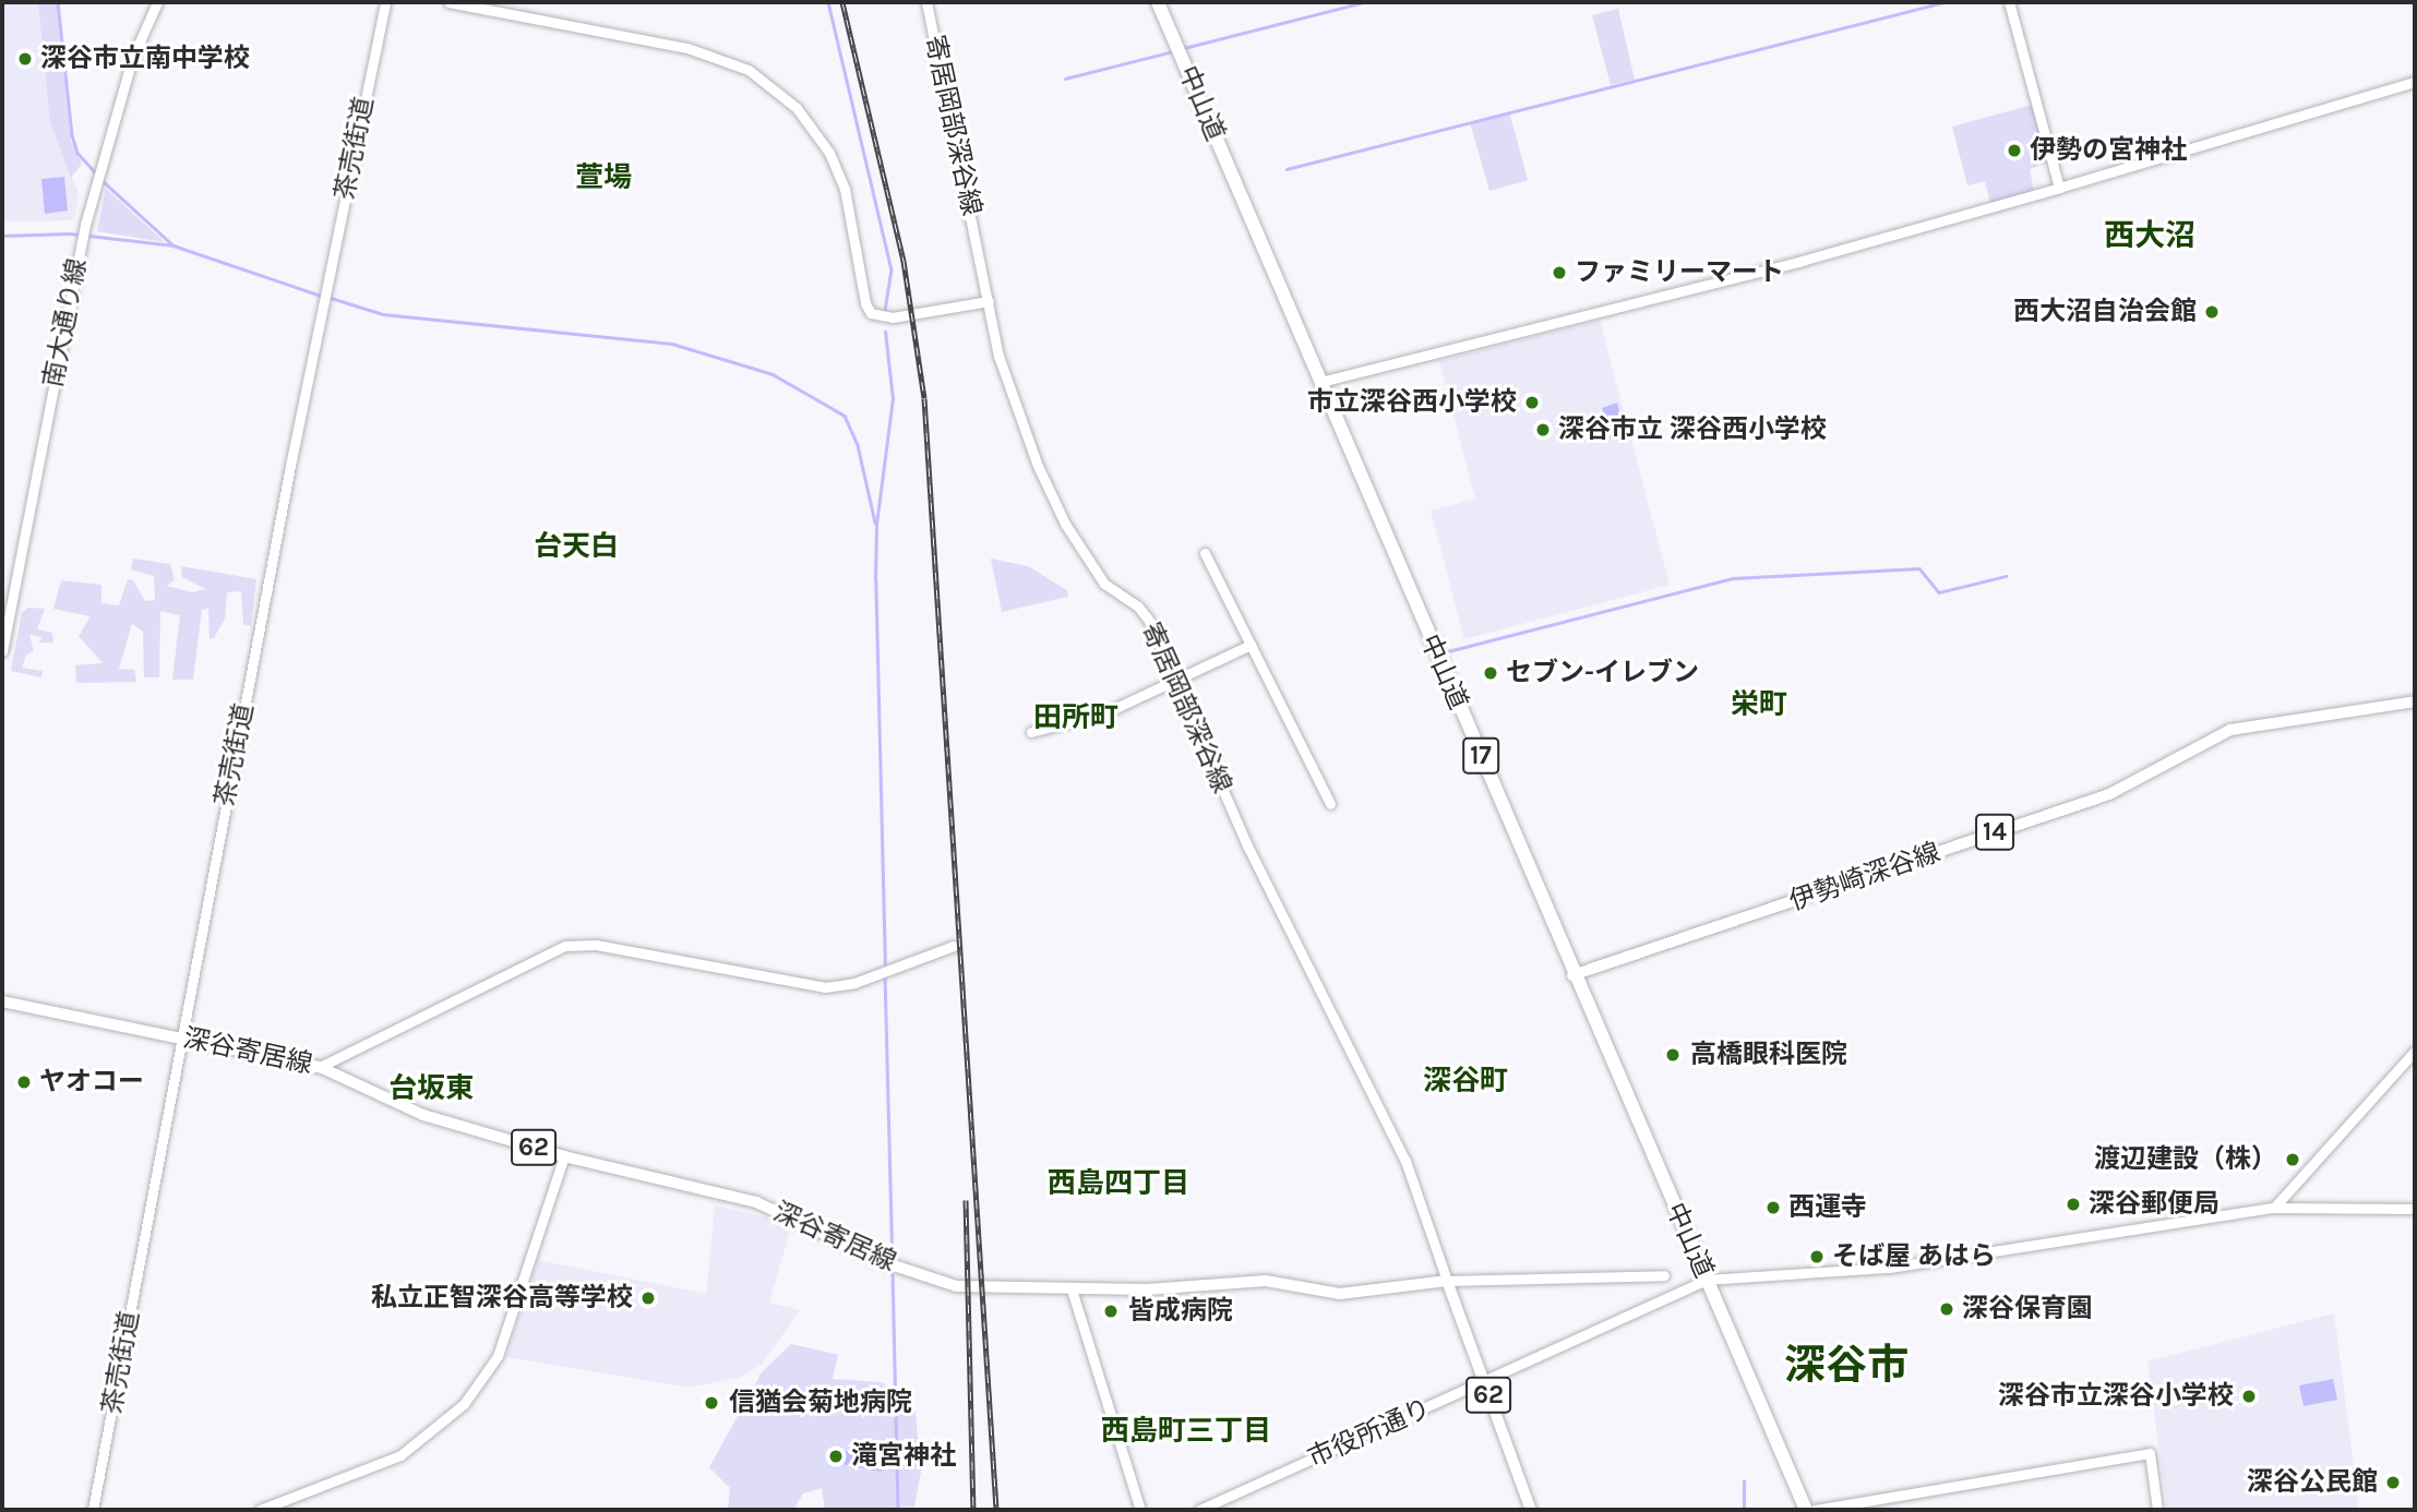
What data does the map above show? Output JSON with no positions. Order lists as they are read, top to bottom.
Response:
{
  "streets": {
    "highway": ["中山道", "17"],
    "main road": [
      "14",
      "伊勢崎深谷線",
      "深谷寄居線",
      "62"
    ],
    "street": [
      "寄居岡部深谷線",
      "茶売街道",
      "南大通り線",
      "市役所通り"
    ]
  },
  "crossings": [
    ["中山道", "伊勢崎深谷線"],
    ["中山道", "市役所通り"],
    ["寄居岡部深谷線", "深谷寄居線"],
    ["寄居岡部深谷線", "62"],
    ["茶売街道", "深谷寄居線"],
    ["深谷寄居線", "62"],
    ["62", "市役所通り"]
  ],
  "districts": [
    "萱場",
    "西大沼",
    "台天白",
    "栄町",
    "田所町",
    "深谷町",
    "台坂東",
    "西島四丁目",
    "深谷市",
    "西島町三丁目"
  ],
  "places": [
    "深谷市立南中学校",
    "伊勢の宮神社",
    "ファミリーマート",
    "西大沼自治会館",
    "市立深谷西小学校",
    "深谷市立 深谷西小学校",
    "セブン-イレブン",
    "高橋眼科医院",
    "ヤオコー",
    "渡辺建設（株）",
    "深谷郵便局",
    "西運寺",
    "そば屋 あはら",
    "私立正智深谷高等学校",
    "深谷保育園",
    "皆成病院",
    "深谷市立深谷小学校",
    "信猶会菊地病院",
    "滝宮神社",
    "深谷公民館"
  ]
}
